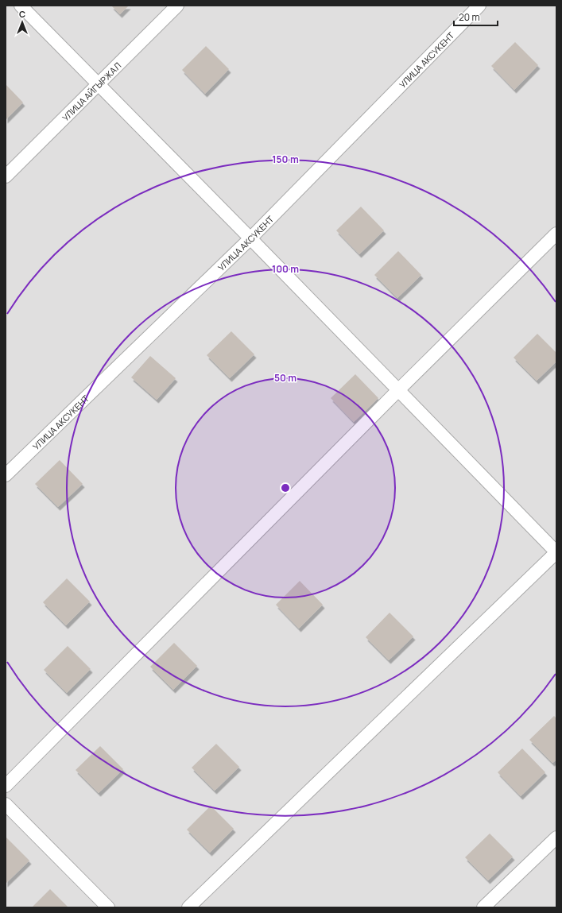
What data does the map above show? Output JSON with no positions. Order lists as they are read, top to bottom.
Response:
{
  "streets": {
    "street": ["УЛИЦА АКСУКЕНТ", "УЛИЦА АЙГЫРЖАЛ"]
  },
  "scale_bar": "20 m",
  "north": "top",
  "rings": ["150 m", "100 m", "50 m"]
}
